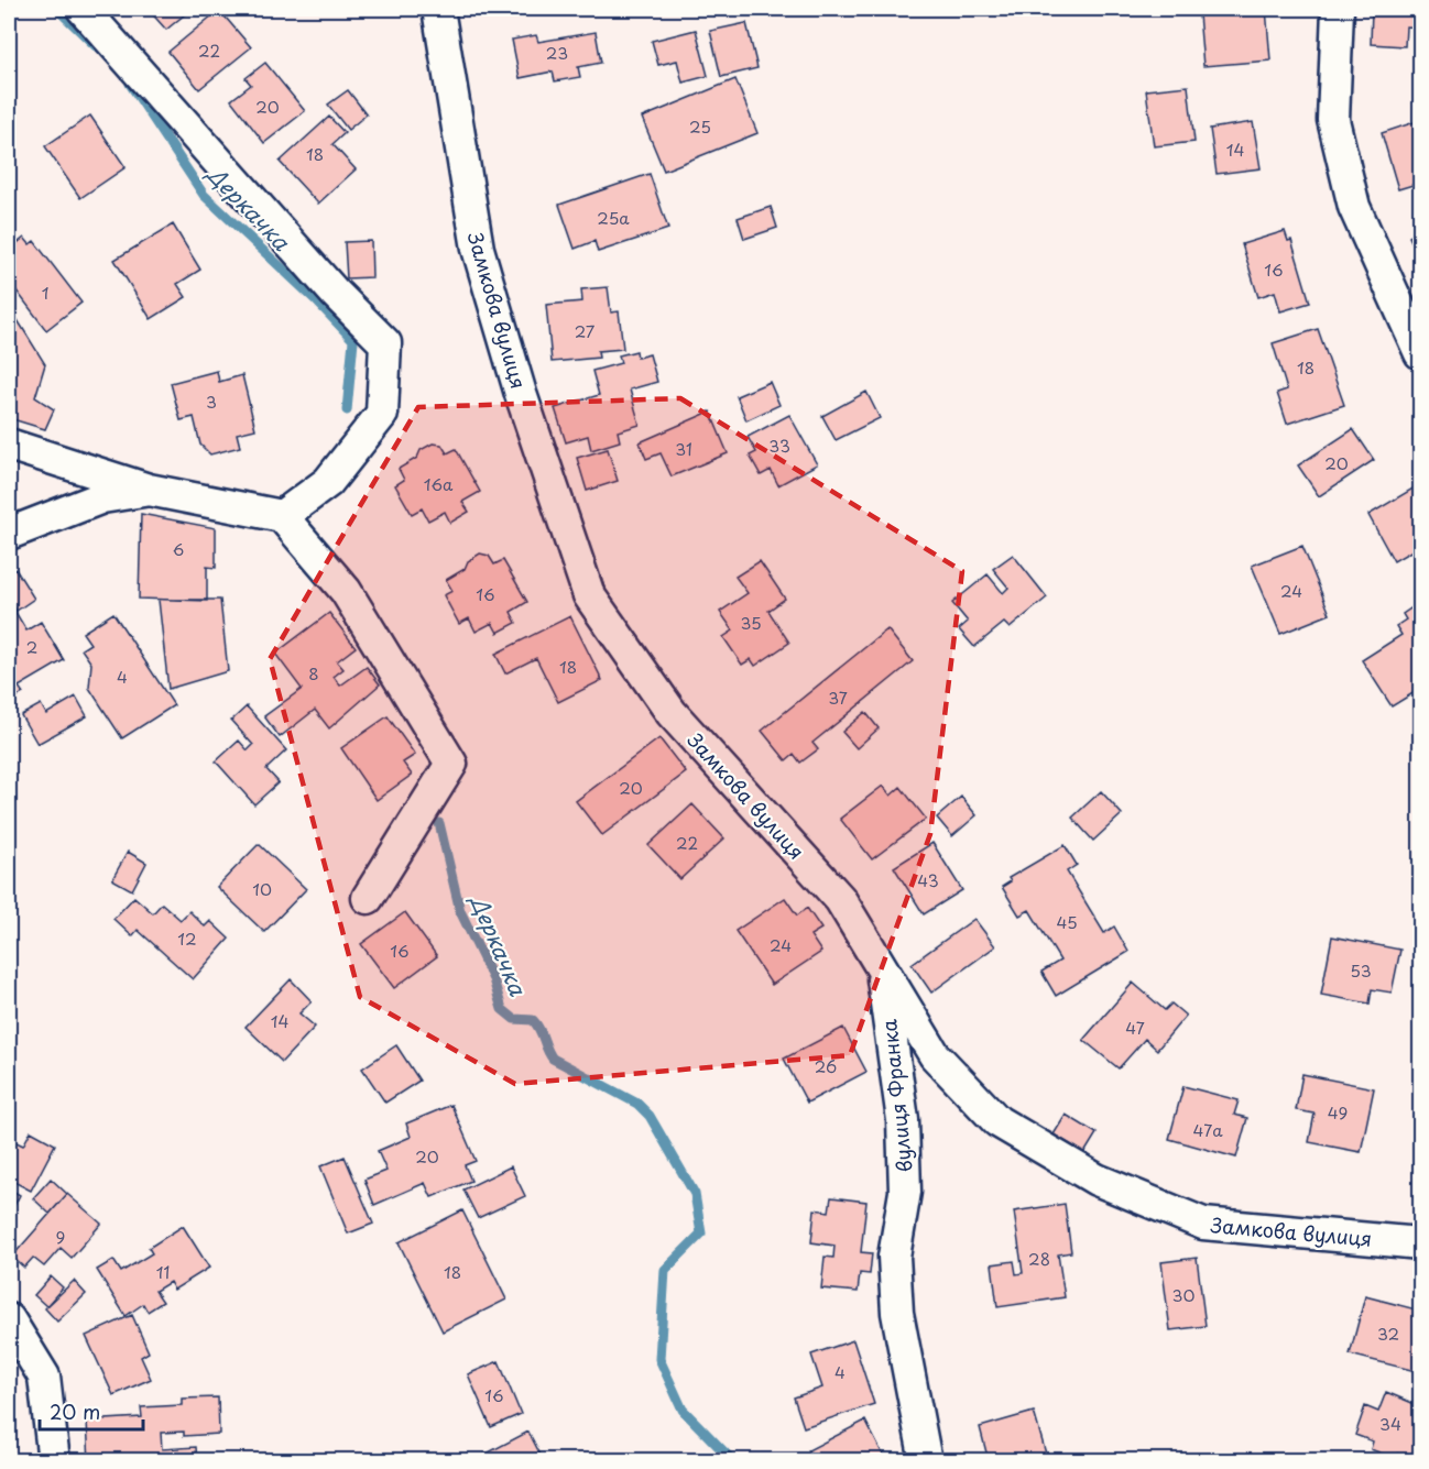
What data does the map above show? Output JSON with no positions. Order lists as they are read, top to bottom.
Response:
{
  "streets": {
    "street": ["Замкова вулиця", "вулиця Франка"]
  },
  "crossings": [
    ["Замкова вулиця", "вулиця Франка"]
  ],
  "water": ["Деркачка"],
  "house_numbers": [
    "22",
    "23",
    "20",
    "25",
    "14",
    "18",
    "25а",
    "16",
    "1",
    "27",
    "18",
    "3",
    "33",
    "31",
    "20",
    "16а",
    "6",
    "24",
    "16",
    "35",
    "2",
    "18",
    "8",
    "4",
    "37",
    "20",
    "22",
    "43",
    "10",
    "45",
    "12",
    "24",
    "16",
    "53",
    "14",
    "47",
    "26",
    "49",
    "47а",
    "20",
    "9",
    "28",
    "11",
    "18",
    "30",
    "32",
    "4",
    "16",
    "34"
  ],
  "scale_bar": "20 m"
}
